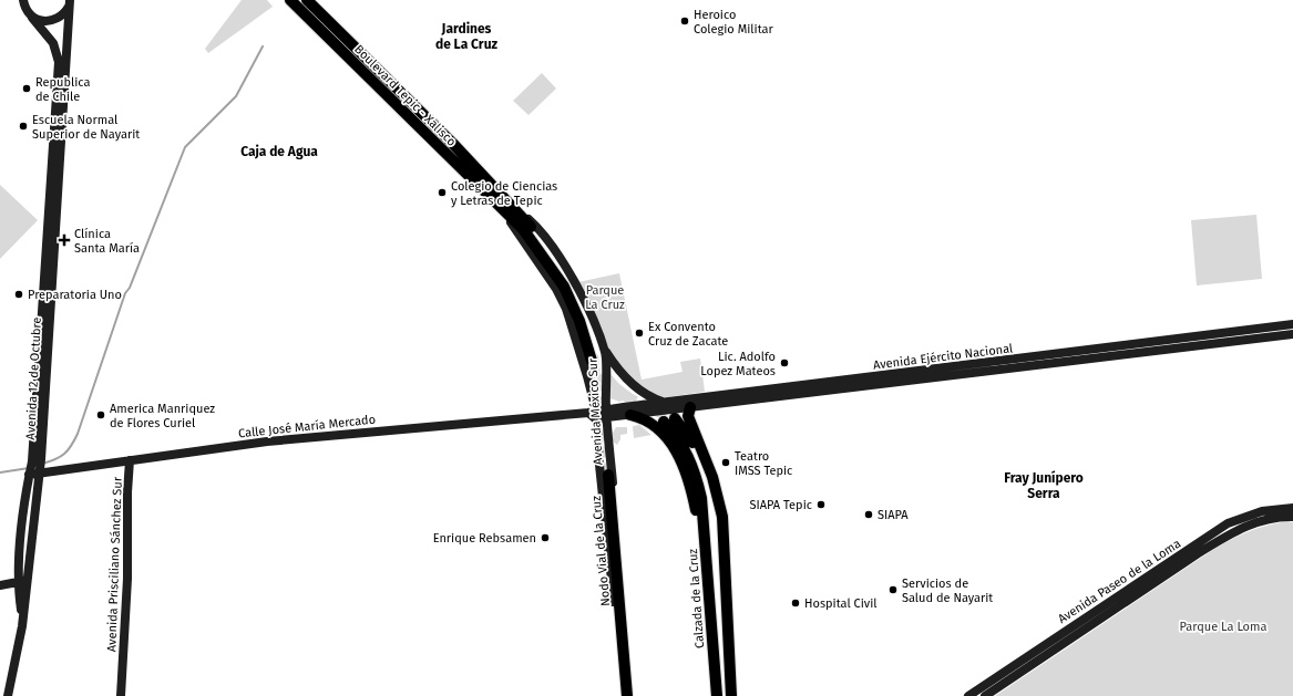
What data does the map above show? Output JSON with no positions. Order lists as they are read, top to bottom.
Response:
{
  "streets": {
    "main road": [
      "Boulevard Tepic - Xalisco",
      "Avenida Ejército Nacional",
      "Avenida 12 de Octubre",
      "Avenida México Sur",
      "Calle José María Mercado",
      "Nodo Vial de la Cruz",
      "Avenida Prisciliano Sánchez Sur",
      "Avenida Paseo de la Loma",
      "Calzada de la Cruz"
    ]
  },
  "crossings": [
    ["Boulevard Tepic - Xalisco", "Avenida México Sur"],
    ["Avenida Ejército Nacional", "Avenida México Sur"],
    ["Avenida Ejército Nacional", "Calle José María Mercado"],
    ["Avenida 12 de Octubre", "Calle José María Mercado"],
    ["Avenida México Sur", "Calle José María Mercado"],
    ["Avenida México Sur", "Nodo Vial de la Cruz"],
    ["Calle José María Mercado", "Avenida Prisciliano Sánchez Sur"]
  ],
  "districts": ["Jardines de La Cruz", "Caja de Agua", "Fray Junípero Serra"],
  "parks": ["Parque La Cruz", "Parque La Loma"],
  "places": {
    "other": [
      "Heroico Colegio Militar",
      "Republica de Chile",
      "Escuela Normal Superior de Nayarit",
      "Colegio de Ciencias y Letras de Tepic",
      "Preparatoria Uno",
      "Ex Convento Cruz de Zacate",
      "Lic. Adolfo Lopez Mateos",
      "America Manriquez de Flores Curiel",
      "Teatro IMSS Tepic",
      "SIAPA Tepic",
      "SIAPA",
      "Enrique Rebsamen",
      "Servicios de Salud de Nayarit",
      "Hospital Civil"
    ],
    "health": ["Clínica Santa María"]
  }
}
